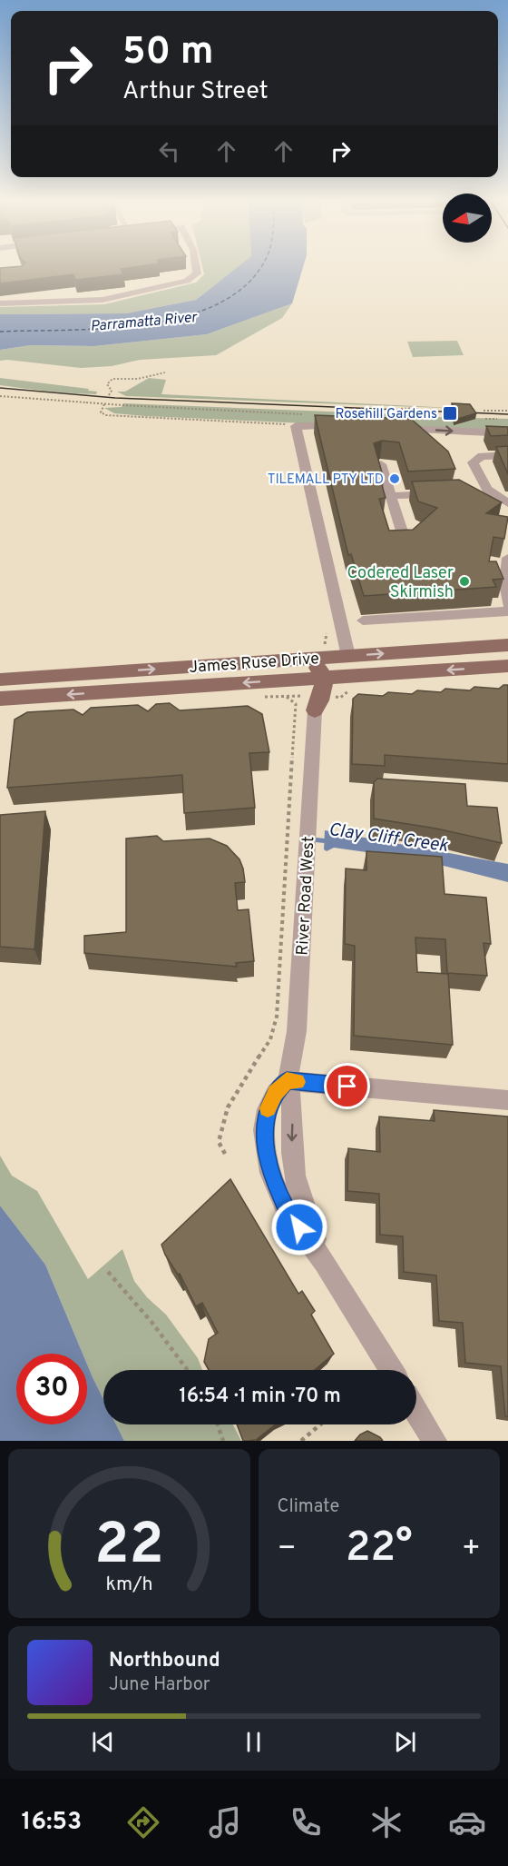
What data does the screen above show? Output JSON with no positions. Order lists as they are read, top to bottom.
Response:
{
  "streets": {
    "main road": ["James Ruse Drive"],
    "street": ["River Road West"]
  },
  "water": ["Parramatta River", "Clay Cliff Creek"],
  "places": {
    "transit": ["Rosehill Gardens"],
    "other": ["TILEMALL PTY LTD", "Codered Laser Skirmish"]
  },
  "north": "left",
  "page": {
    "turn": ["50 m", "Arthur Street"],
    "limit": "30",
    "trip": "16:54 · 1 min · 70 m",
    "tile": "Climate",
    "heat": ["−", "22°", "+"],
    "song": ["Northbound", "June Harbor"],
    "tabs": "16:53",
    "gauge": ["22", "km/h"]
  }
}
